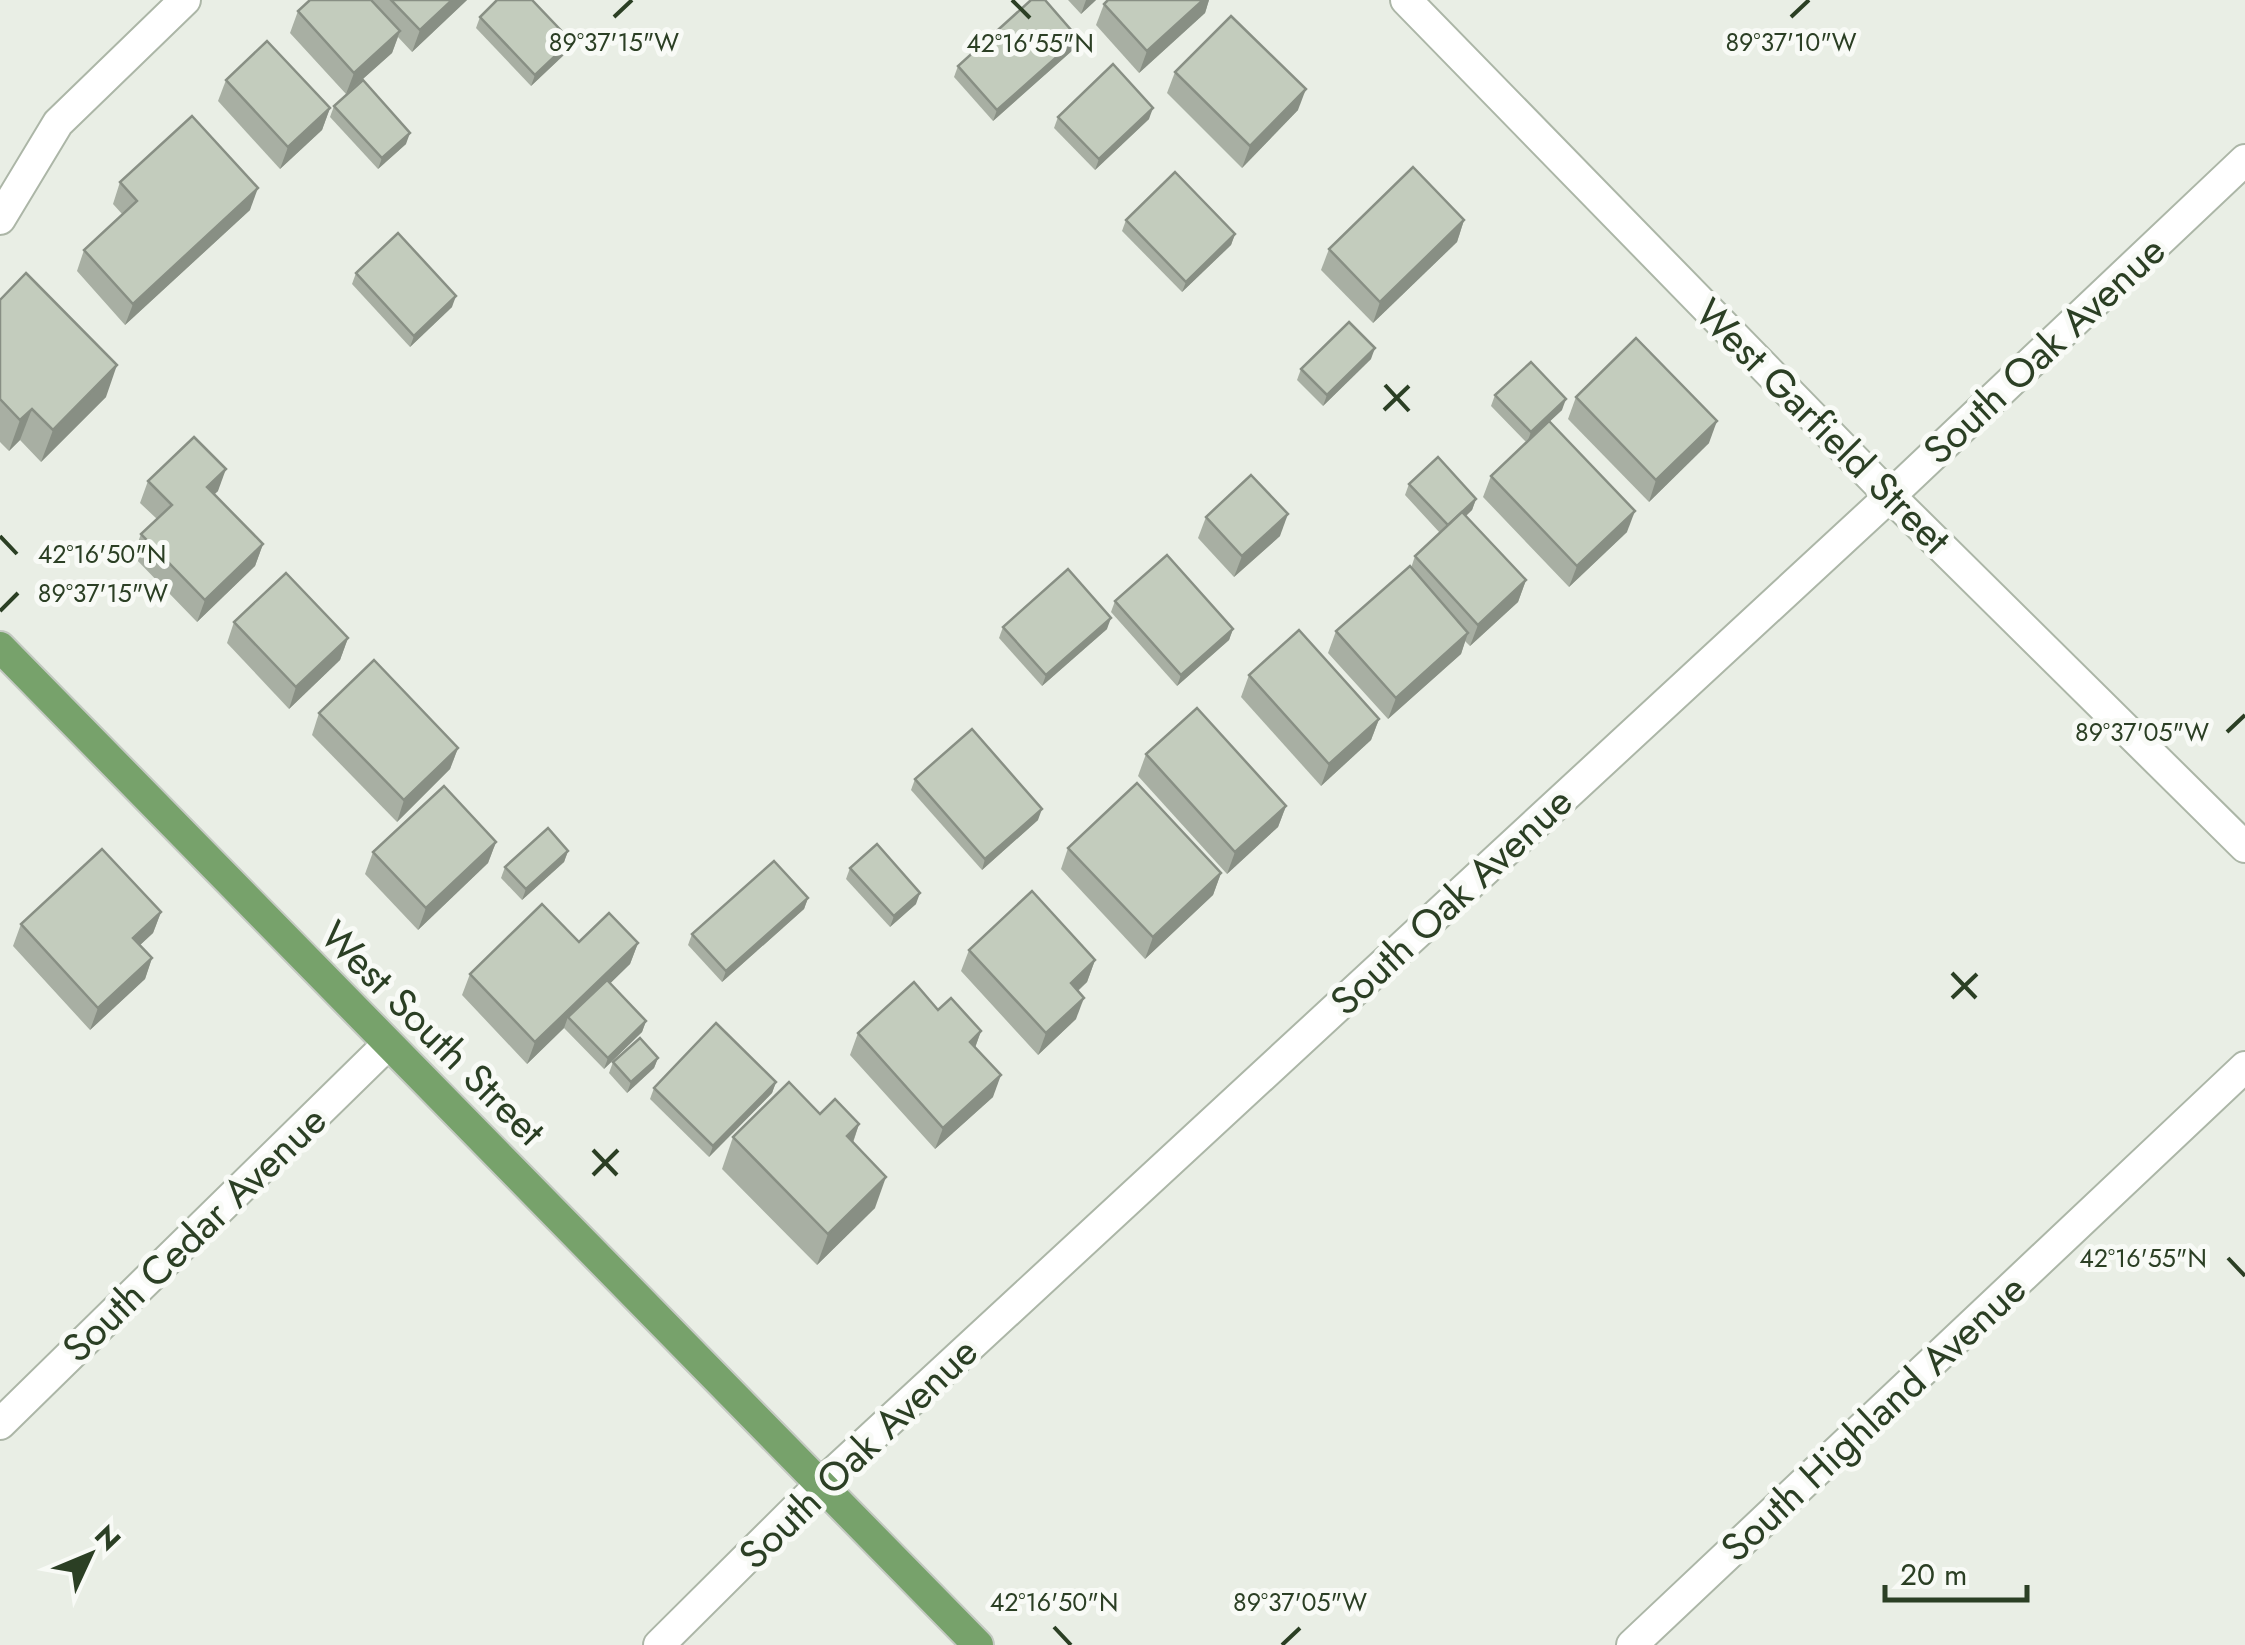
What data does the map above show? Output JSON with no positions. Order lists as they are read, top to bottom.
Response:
{
  "streets": {
    "main road": ["West South Street"],
    "street": [
      "South Oak Avenue",
      "West Garfield Street",
      "South Cedar Avenue",
      "South Highland Avenue"
    ]
  },
  "crossings": [
    ["South Oak Avenue", "West Garfield Street"],
    ["South Oak Avenue", "West South Street"],
    ["West South Street", "South Cedar Avenue"]
  ],
  "scale_bar": "20 m",
  "north": "top right",
  "coordinates": [
    "89°37'15\"W",
    "89°37'10\"W",
    "42°16'55\"N",
    "42°16'50\"N",
    "89°37'05\"W"
  ]
}
